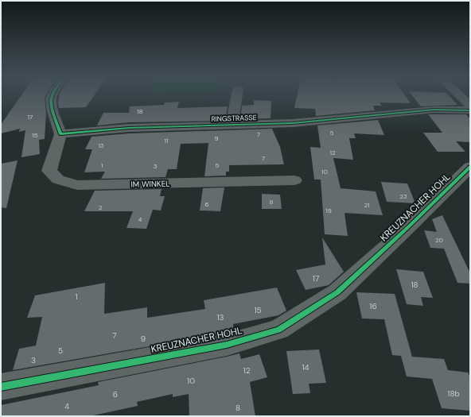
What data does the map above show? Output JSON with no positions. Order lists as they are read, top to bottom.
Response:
{
  "streets": {
    "street": ["RINGSTRASSE", "IM WINKEL", "KREUZNACHER HOHL"]
  },
  "crossings": [
    ["RINGSTRASSE", "IM WINKEL"]
  ],
  "house_numbers": [
    "18",
    "17",
    "5",
    "7",
    "15",
    "9",
    "11",
    "13",
    "12",
    "7",
    "1",
    "5",
    "3",
    "10",
    "23",
    "8",
    "6",
    "21",
    "2",
    "19",
    "4",
    "20",
    "17",
    "18",
    "1",
    "16",
    "15",
    "13",
    "7",
    "9",
    "5",
    "3",
    "14",
    "12",
    "10",
    "18b",
    "6",
    "4",
    "8"
  ]
}
